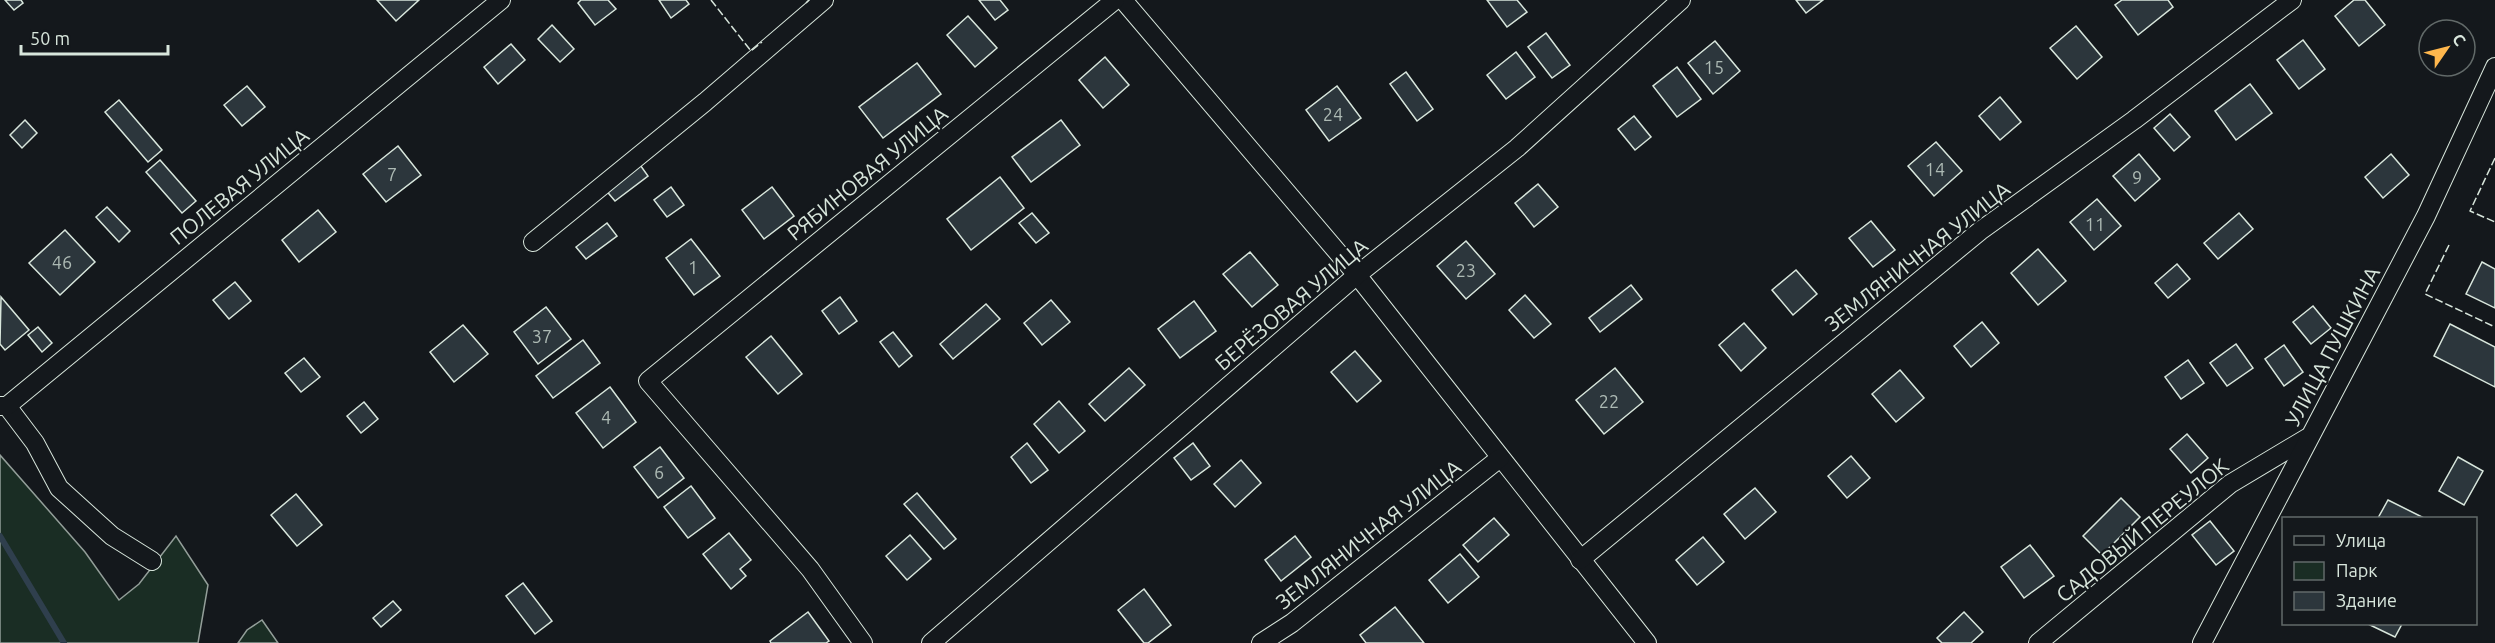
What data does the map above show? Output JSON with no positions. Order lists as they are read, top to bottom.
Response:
{
  "streets": {
    "street": [
      "РЯБИНОВАЯ УЛИЦА",
      "ПОЛЕВАЯ УЛИЦА",
      "ЗЕМЛЯНИЧНАЯ УЛИЦА",
      "БЕРЁЗОВАЯ УЛИЦА",
      "УЛИЦА ПУШКИНА",
      "САДОВЫЙ ПЕРЕУЛОК"
    ]
  },
  "crossings": [
    ["УЛИЦА ПУШКИНА", "САДОВЫЙ ПЕРЕУЛОК"]
  ],
  "house_numbers": [
    "15",
    "24",
    "14",
    "7",
    "9",
    "11",
    "46",
    "1",
    "23",
    "37",
    "22",
    "4",
    "6"
  ],
  "legend": ["Улица", "Парк", "Здание"],
  "scale_bar": "50 m",
  "north": "top right"
}
